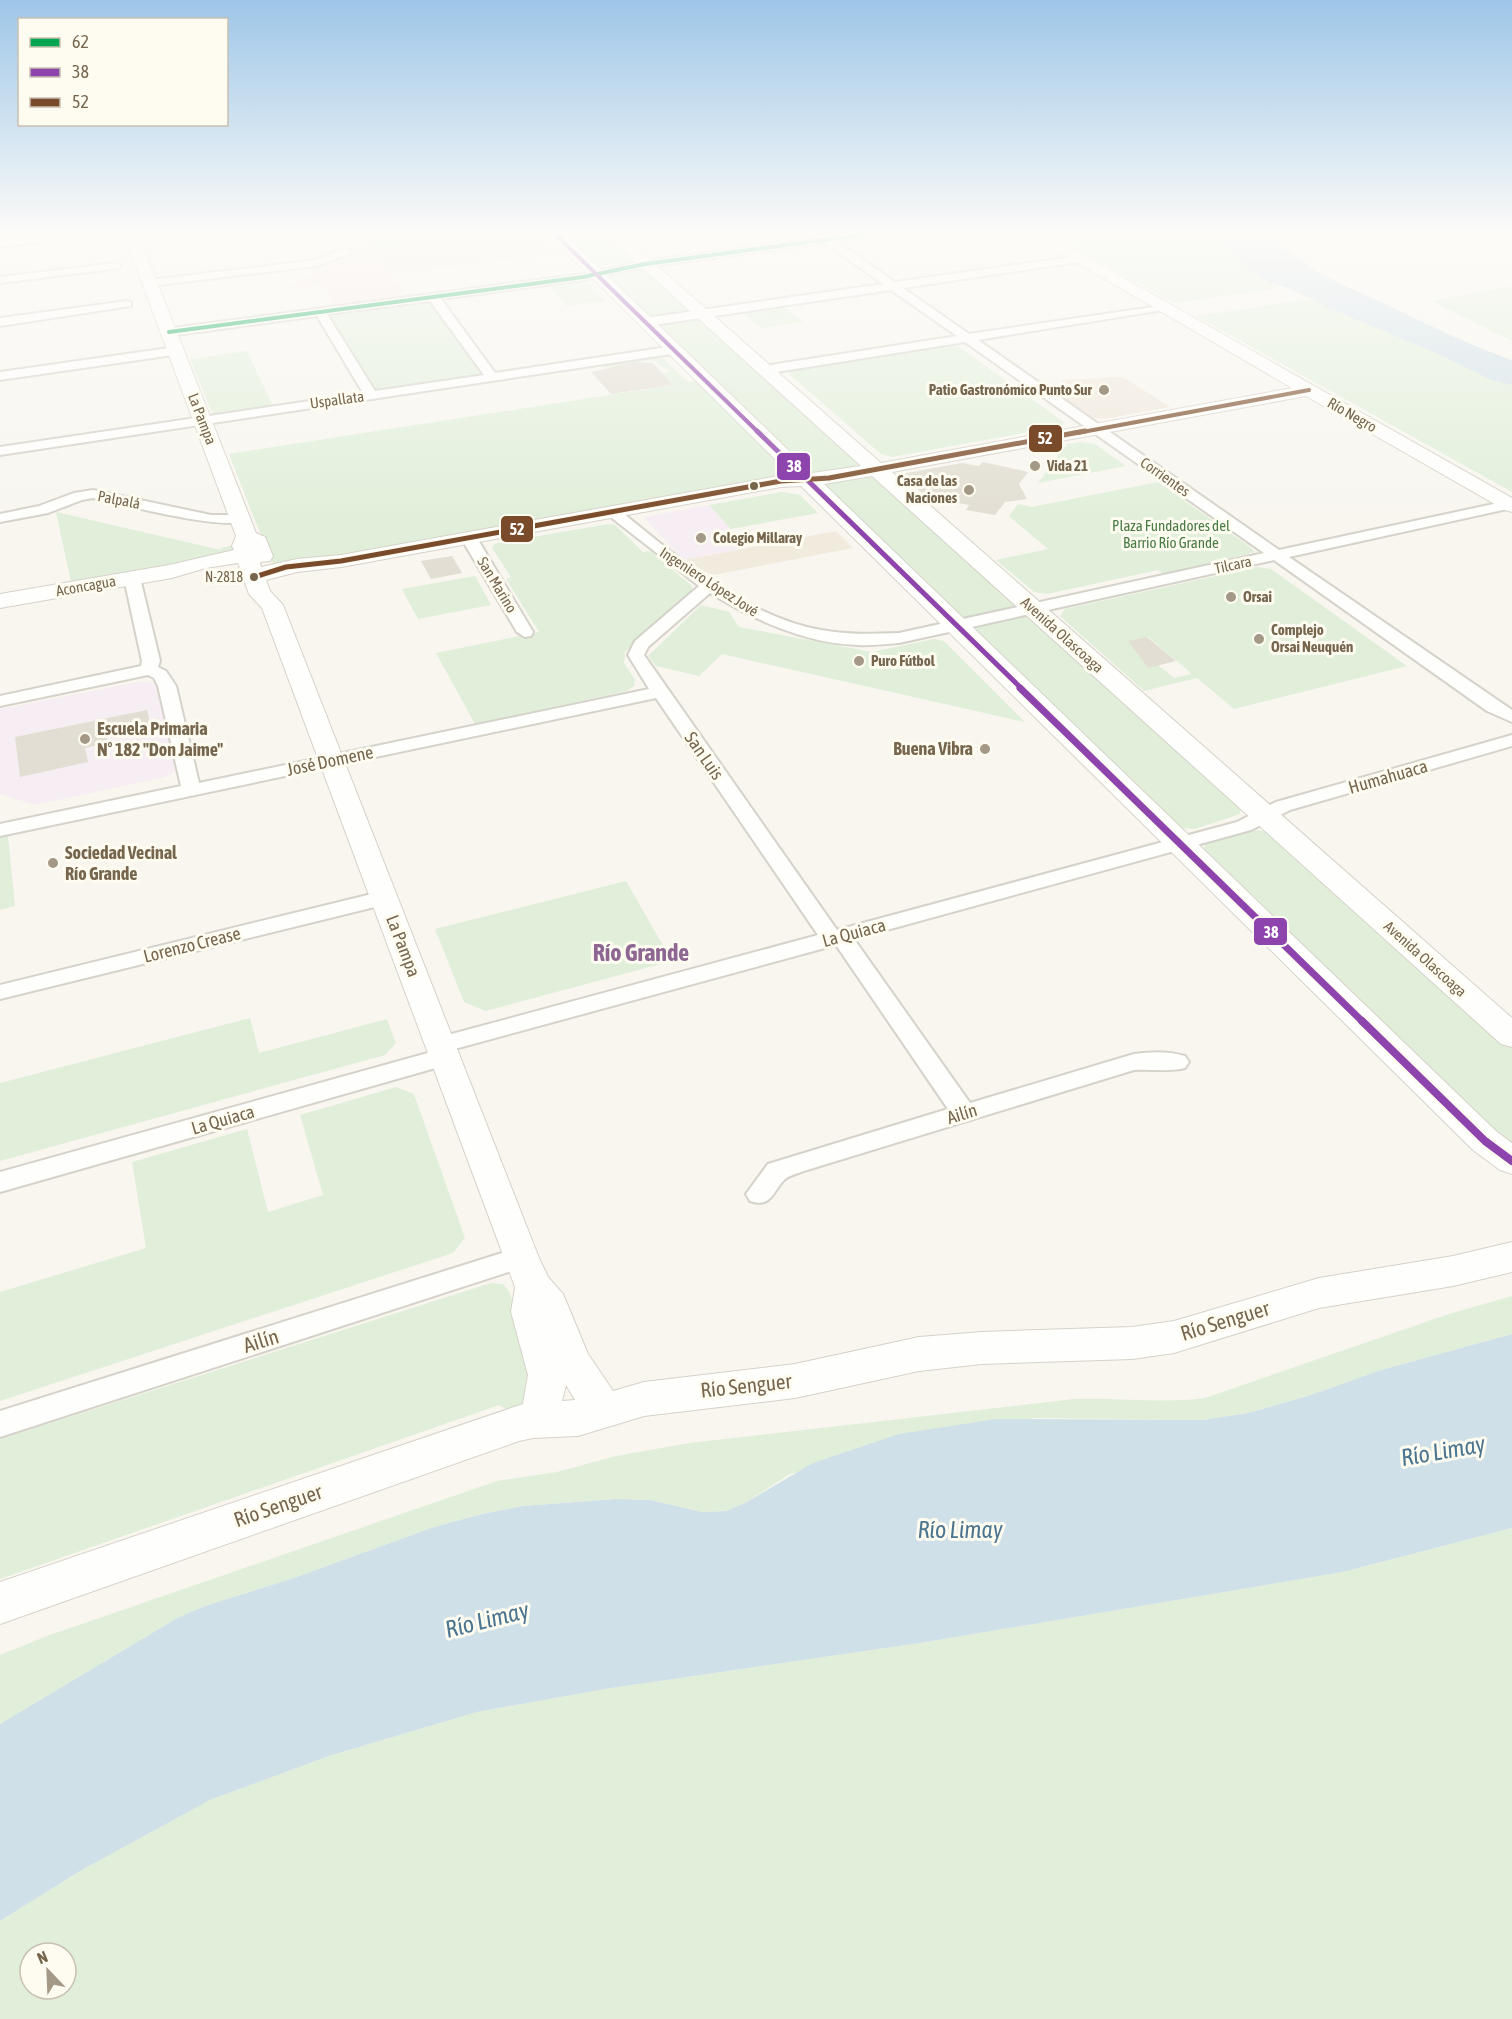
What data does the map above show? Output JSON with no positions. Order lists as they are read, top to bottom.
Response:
{
  "streets": {
    "main road": [
      "Río Negro",
      "La Pampa",
      "Aconcagua",
      "Avenida Olascoaga",
      "Río Senguer"
    ],
    "street": [
      "Uspallata",
      "Corrientes",
      "Palpalá",
      "Tilcara",
      "Ingeniero López Jové",
      "San Marino",
      "San Luis",
      "José Domene",
      "Humahuaca",
      "La Quiaca",
      "Lorenzo Crease",
      "Ailín"
    ]
  },
  "crossings": [
    ["Uspallata", "La Pampa"],
    ["Río Negro", "Tilcara"],
    ["Río Negro", "Aconcagua"],
    ["La Pampa", "Palpalá"],
    ["La Pampa", "Aconcagua"],
    ["La Pampa", "José Domene"],
    ["La Pampa", "La Quiaca"],
    ["La Pampa", "Lorenzo Crease"],
    ["La Pampa", "Ailín"],
    ["La Pampa", "Río Senguer"],
    ["Corrientes", "Tilcara"],
    ["Corrientes", "Aconcagua"],
    ["Palpalá", "Aconcagua"],
    ["Tilcara", "Ingeniero López Jové"],
    ["Tilcara", "Avenida Olascoaga"],
    ["Ingeniero López Jové", "Aconcagua"],
    ["Ingeniero López Jové", "San Luis"],
    ["San Marino", "Aconcagua"],
    ["Aconcagua", "Avenida Olascoaga"],
    ["Avenida Olascoaga", "Humahuaca"],
    ["Avenida Olascoaga", "La Quiaca"],
    ["San Luis", "José Domene"],
    ["San Luis", "La Quiaca"],
    ["San Luis", "Ailín"],
    ["Humahuaca", "La Quiaca"]
  ],
  "districts": ["Río Grande"],
  "water": ["Río Limay"],
  "parks": ["Plaza Fundadores del Barrio Río Grande"],
  "places": [
    "Patio Gastronómico Punto Sur",
    "Vida 21",
    "Casa de las Naciones",
    "Colegio Millaray",
    "N-2818",
    "Orsai",
    "Complejo Orsai Neuquén",
    "Puro Fútbol",
    "Escuela Primaria N° 182 \"Don Jaime\"",
    "Buena Vibra",
    "Sociedad Vecinal Río Grande"
  ],
  "lines": ["transit line 62", "transit line 38", "transit line 52"],
  "legend": ["62", "38", "52"],
  "north": "top left"
}
